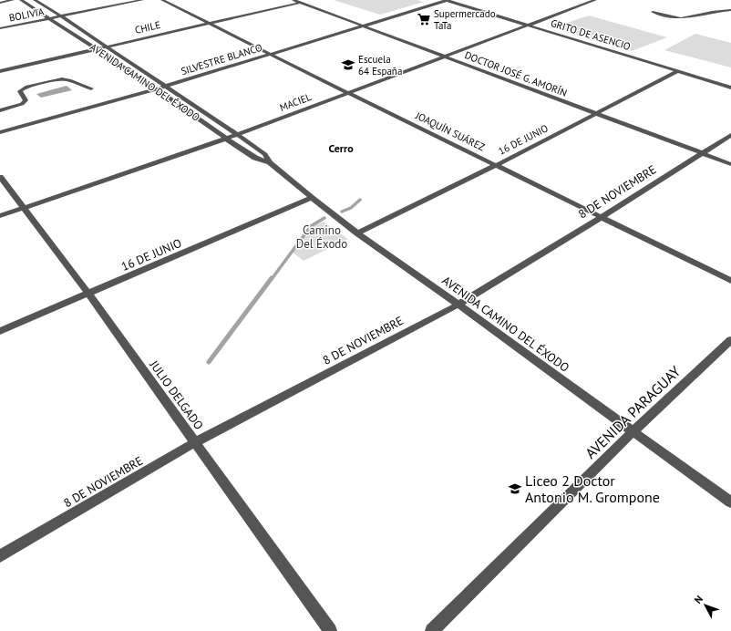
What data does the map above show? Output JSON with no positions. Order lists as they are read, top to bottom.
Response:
{
  "streets": {
    "street": [
      "BOLIVIA",
      "CHILE",
      "GRITO DE ASENCIO",
      "SILVESTRE BLANCO",
      "DOCTOR JOSÉ G. AMORÍN",
      "AVENIDA CAMINO DEL ÉXODO",
      "MACIEL",
      "JOAQUÍN SUÁREZ",
      "16 DE JUNIO",
      "8 DE NOVIEMBRE",
      "JULIO DELGADO",
      "AVENIDA PARAGUAY"
    ]
  },
  "crossings": [
    ["BOLIVIA", "AVENIDA CAMINO DEL ÉXODO"],
    ["CHILE", "DOCTOR JOSÉ G. AMORÍN"],
    ["CHILE", "AVENIDA CAMINO DEL ÉXODO"],
    ["CHILE", "JOAQUÍN SUÁREZ"],
    ["GRITO DE ASENCIO", "SILVESTRE BLANCO"],
    ["GRITO DE ASENCIO", "MACIEL"],
    ["GRITO DE ASENCIO", "16 DE JUNIO"],
    ["SILVESTRE BLANCO", "DOCTOR JOSÉ G. AMORÍN"],
    ["SILVESTRE BLANCO", "AVENIDA CAMINO DEL ÉXODO"],
    ["SILVESTRE BLANCO", "JOAQUÍN SUÁREZ"],
    ["DOCTOR JOSÉ G. AMORÍN", "MACIEL"],
    ["DOCTOR JOSÉ G. AMORÍN", "16 DE JUNIO"],
    ["DOCTOR JOSÉ G. AMORÍN", "8 DE NOVIEMBRE"],
    ["AVENIDA CAMINO DEL ÉXODO", "MACIEL"],
    ["AVENIDA CAMINO DEL ÉXODO", "16 DE JUNIO"],
    ["AVENIDA CAMINO DEL ÉXODO", "8 DE NOVIEMBRE"],
    ["AVENIDA CAMINO DEL ÉXODO", "AVENIDA PARAGUAY"],
    ["MACIEL", "JOAQUÍN SUÁREZ"],
    ["MACIEL", "JULIO DELGADO"],
    ["JOAQUÍN SUÁREZ", "16 DE JUNIO"],
    ["JOAQUÍN SUÁREZ", "8 DE NOVIEMBRE"],
    ["16 DE JUNIO", "JULIO DELGADO"],
    ["8 DE NOVIEMBRE", "JULIO DELGADO"]
  ],
  "districts": ["Cerro"],
  "parks": ["Camino Del Éxodo"],
  "places": {
    "supermarket": ["Supermercado TaTa"],
    "school or university": ["Escuela 64 España", "Liceo 2 Doctor Antonio M. Grompone"]
  },
  "north": "top left"
}
